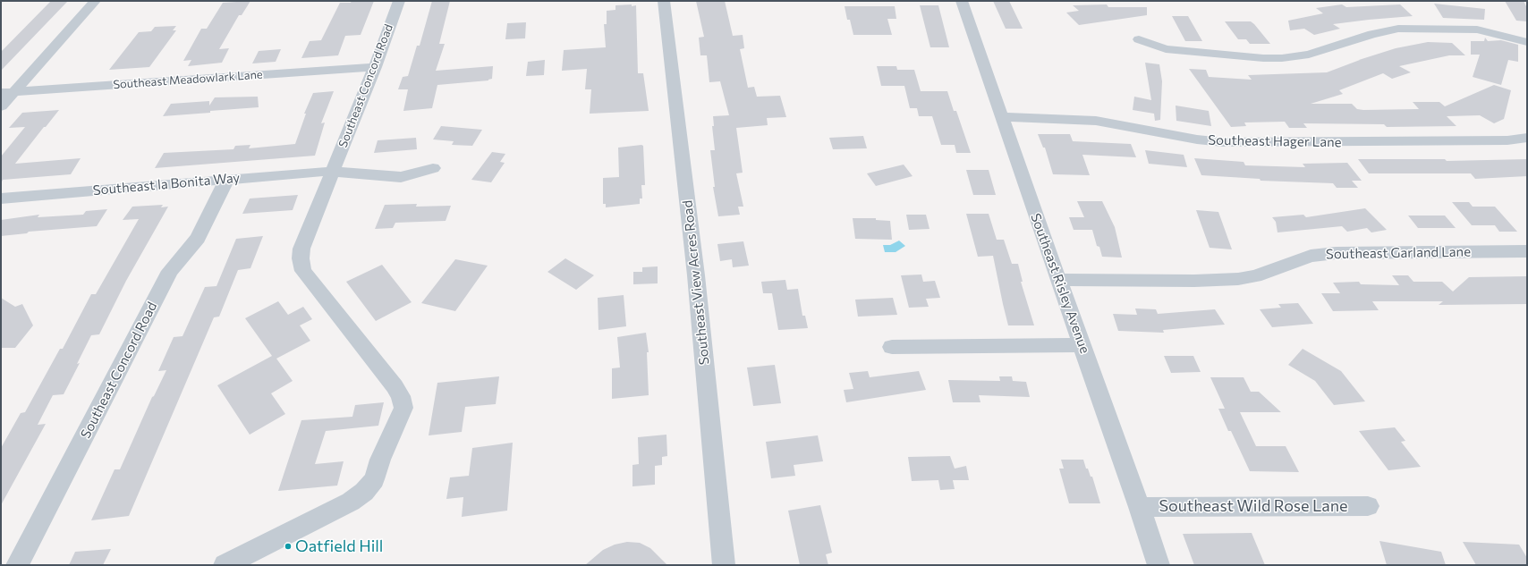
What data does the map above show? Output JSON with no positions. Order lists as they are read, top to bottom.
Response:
{
  "streets": {
    "street": [
      "Southeast Meadowlark Lane",
      "Southeast Concord Road",
      "Southeast Hager Lane",
      "Southeast la Bonita Way",
      "Southeast Garland Lane",
      "Southeast View Acres Road",
      "Southeast Risley Avenue",
      "Southeast Wild Rose Lane"
    ]
  },
  "crossings": [
    ["Southeast Meadowlark Lane", "Southeast Concord Road"],
    ["Southeast Concord Road", "Southeast la Bonita Way"],
    ["Southeast Hager Lane", "Southeast Risley Avenue"],
    ["Southeast Garland Lane", "Southeast Risley Avenue"],
    ["Southeast Risley Avenue", "Southeast Wild Rose Lane"]
  ],
  "places": ["Oatfield Hill"]
}
